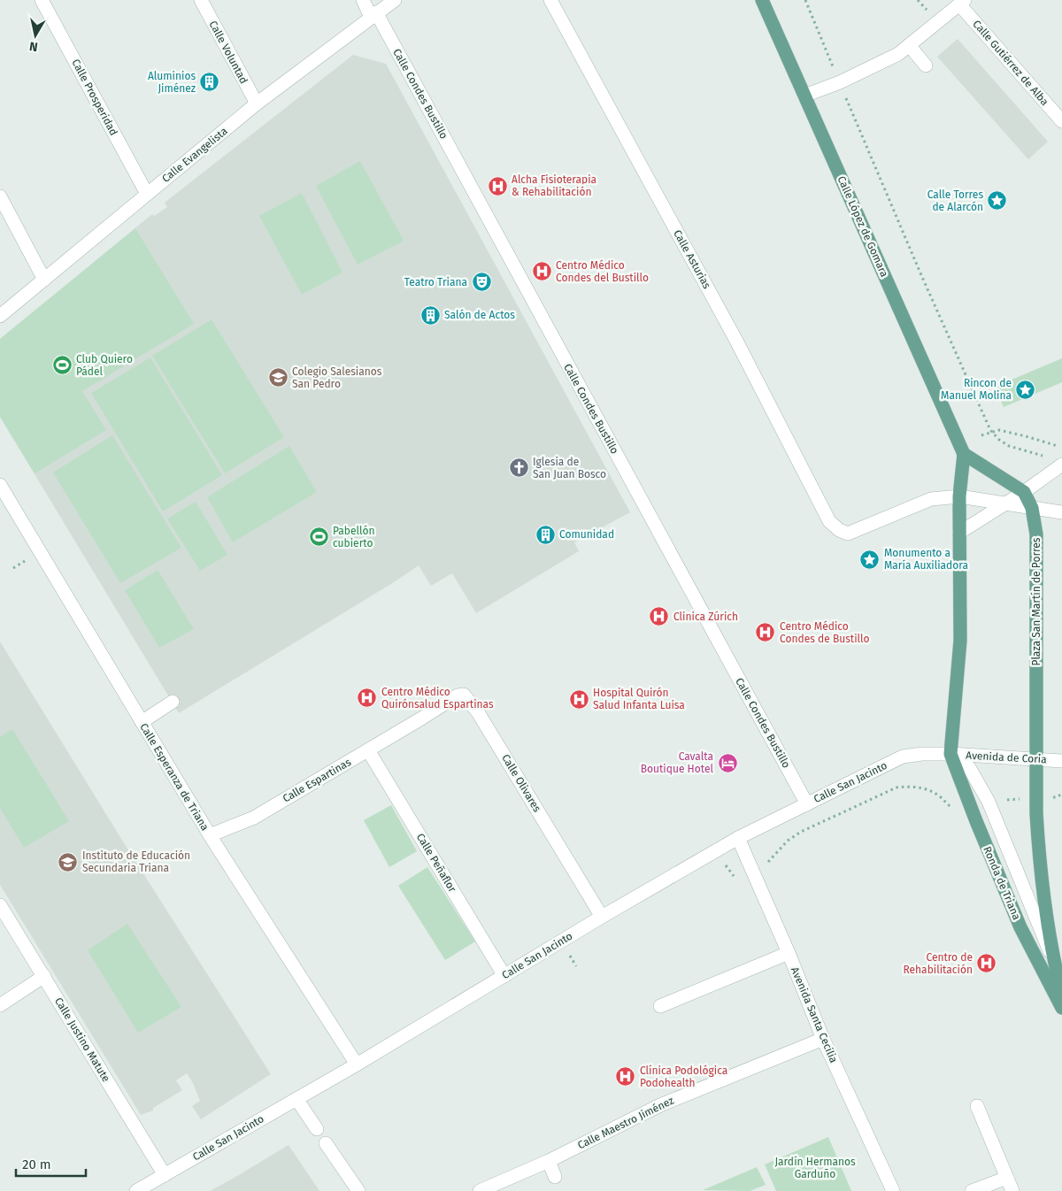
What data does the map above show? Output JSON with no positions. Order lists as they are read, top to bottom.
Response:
{
  "streets": {
    "main road": ["Calle López de Gomara", "Plaza San Martín de Porres", "Ronda de Triana"],
    "street": [
      "Calle Voluntad",
      "Calle Gutiérrez de Alba",
      "Calle Condes Bustillo",
      "Calle Prosperidad",
      "Calle Evangelista",
      "Calle Asturias",
      "Avenida de Coria",
      "Calle Esperanza de Triana",
      "Calle Espartinas",
      "Calle San Jacinto",
      "Calle Olivares",
      "Calle Peñaflor",
      "Avenida Santa Cecilia",
      "Calle Justino Matute",
      "Calle Maestro Jiménez"
    ]
  },
  "crossings": [
    ["Calle Voluntad", "Calle Evangelista"],
    ["Calle Condes Bustillo", "Calle Evangelista"],
    ["Calle Condes Bustillo", "Calle San Jacinto"],
    ["Calle Prosperidad", "Calle Evangelista"],
    ["Plaza San Martín de Porres", "Avenida de Coria"],
    ["Plaza San Martín de Porres", "Ronda de Triana"],
    ["Avenida de Coria", "Calle San Jacinto"],
    ["Avenida de Coria", "Ronda de Triana"],
    ["Calle Esperanza de Triana", "Calle Espartinas"],
    ["Calle Esperanza de Triana", "Calle San Jacinto"],
    ["Calle Espartinas", "Calle Olivares"],
    ["Calle Espartinas", "Calle Peñaflor"],
    ["Calle San Jacinto", "Calle Olivares"],
    ["Calle San Jacinto", "Calle Peñaflor"],
    ["Calle San Jacinto", "Ronda de Triana"],
    ["Calle San Jacinto", "Avenida Santa Cecilia"],
    ["Calle San Jacinto", "Calle Justino Matute"],
    ["Avenida Santa Cecilia", "Calle Maestro Jiménez"]
  ],
  "parks": ["Jardín Hermanos Garduño"],
  "places": {
    "building": ["Aluminios Jiménez", "Salón de Actos", "Comunidad"],
    "hospital": [
      "Alcha Fisioterapia & Rehabilitación",
      "Centro Médico Condes del Bustillo",
      "Clinica Zúrich",
      "Centro Médico Condes de Bustillo",
      "Centro Médico Quirónsalud Espartinas",
      "Hospital Quirón Salud Infanta Luisa",
      "Centro de Rehabilitación",
      "Clínica Podológica Podohealth"
    ],
    "place": ["Calle Torres de Alarcón", "Rincon de Manuel Molina", "Monumento a María Auxiliadora"],
    "theatre": ["Teatro Triana"],
    "sports": ["Club Quiero Pádel", "Pabellón cubierto"],
    "school or university": ["Colegio Salesianos San Pedro", "Instituto de Educación Secundaria Triana"],
    "church": ["Iglesia de San Juan Bosco"],
    "hotel": ["Cavalta Boutique Hotel"]
  },
  "scale_bar": "20 m",
  "north": "bottom"
}
